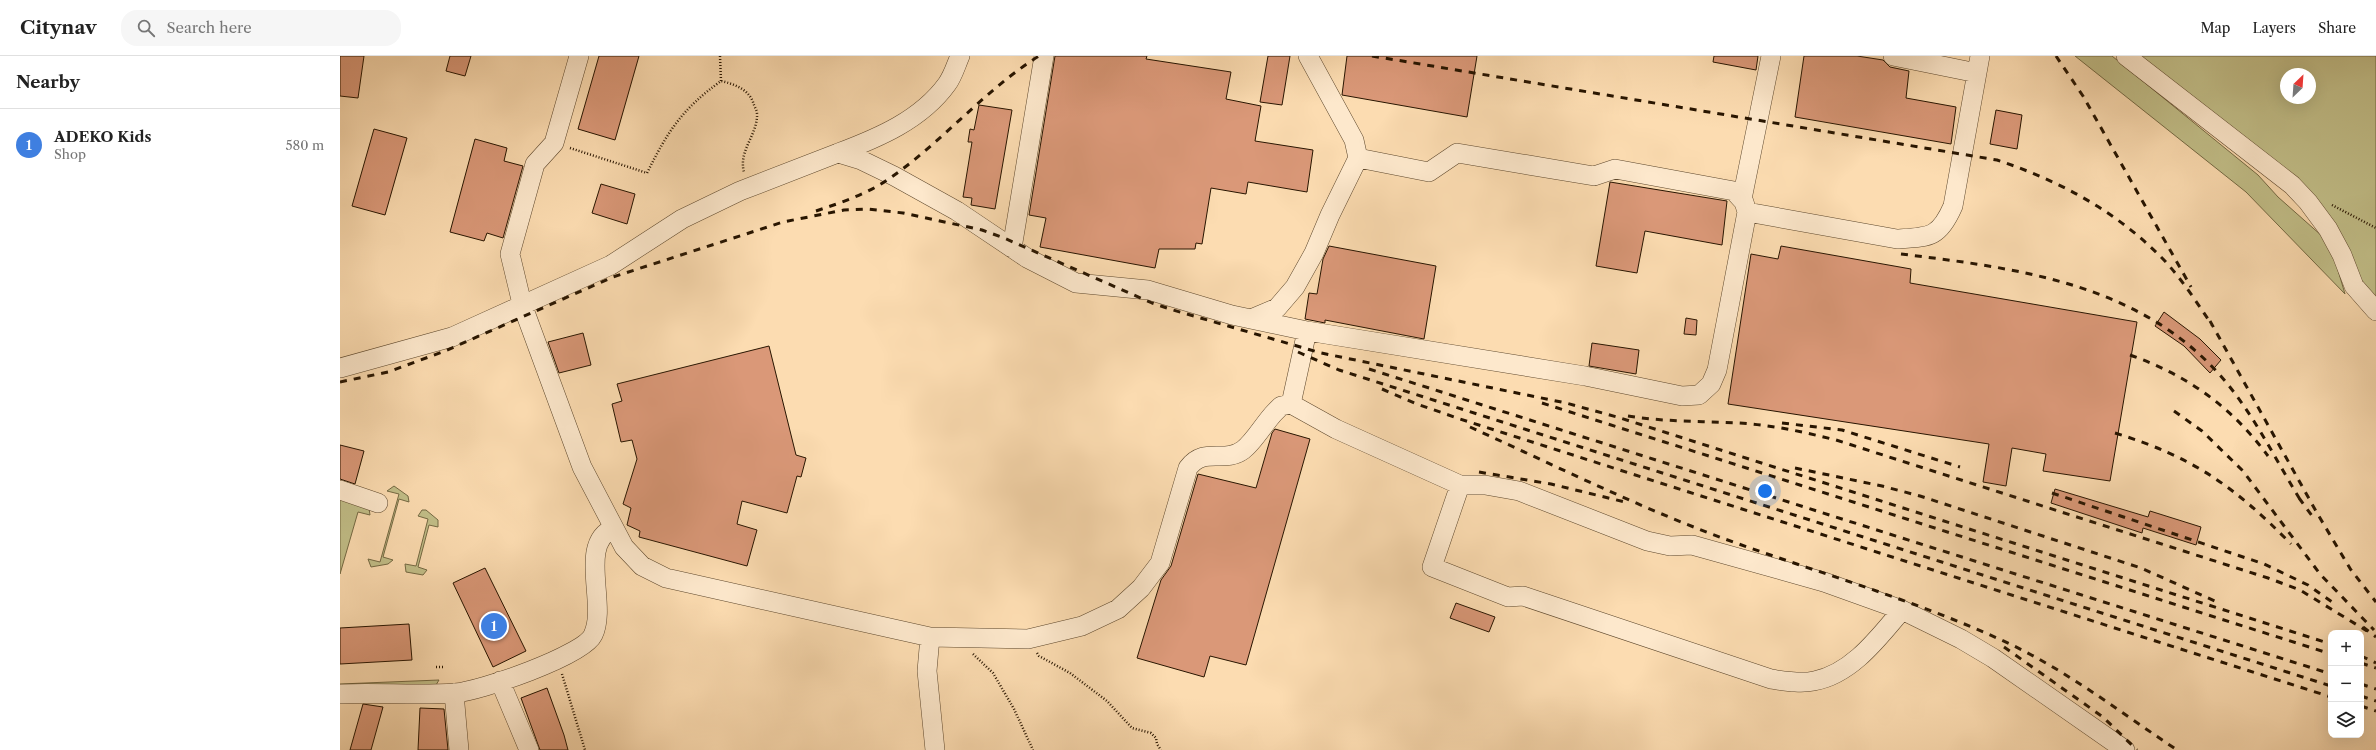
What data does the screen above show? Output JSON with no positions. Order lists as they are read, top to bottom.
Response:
{
  "north": "top right",
  "page": {
    "header": "Citynav",
    "search": "Search here",
    "nav": ["Map", "Layers", "Share"],
    "heading": "Nearby",
    "list": [
      {
        "mark": "1",
        "name": "ADEKO Kids",
        "note": "Shop",
        "value": "580 m"
      }
    ],
    "pins": "1",
    "map_buttons": ["+", "−"]
  }
}
